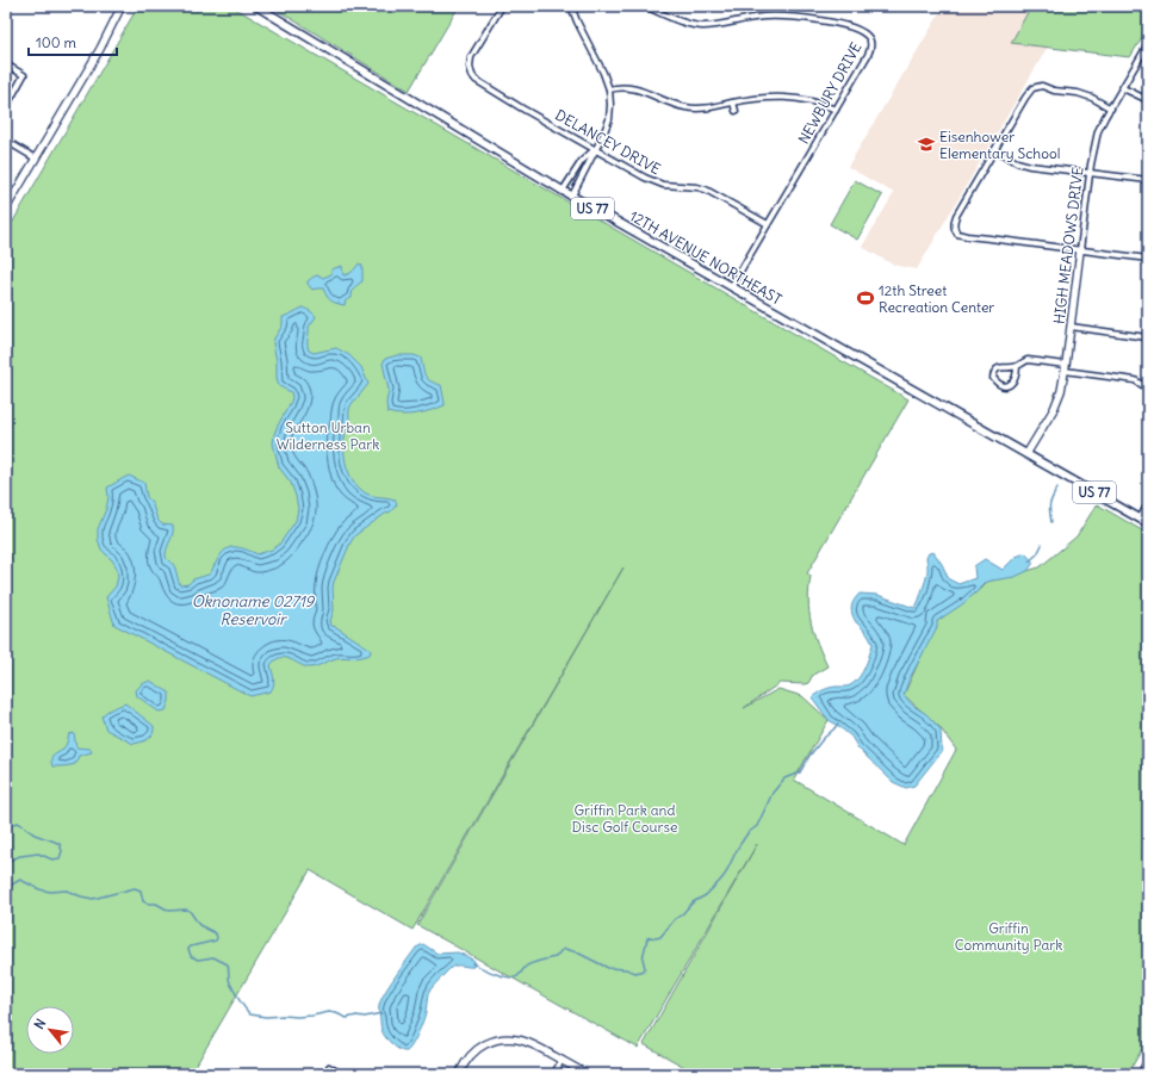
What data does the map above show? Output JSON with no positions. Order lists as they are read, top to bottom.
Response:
{
  "streets": {
    "main road": ["US 77", "12TH AVENUE NORTHEAST"],
    "street": ["NEWBURY DRIVE", "DELANCEY DRIVE", "HIGH MEADOWS DRIVE"]
  },
  "crossings": [
    ["NEWBURY DRIVE", "DELANCEY DRIVE"],
    ["NEWBURY DRIVE", "12TH AVENUE NORTHEAST"],
    ["HIGH MEADOWS DRIVE", "12TH AVENUE NORTHEAST"]
  ],
  "water": ["Oknoname 02719 Reservoir"],
  "parks": ["Sutton Urban Wilderness Park", "Griffin Park and Disc Golf Course", "Griffin Community Park"],
  "places": {
    "school or university": ["Eisenhower Elementary School"],
    "sports": ["12th Street Recreation Center"]
  },
  "scale_bar": "100 m",
  "north": "top left"
}
